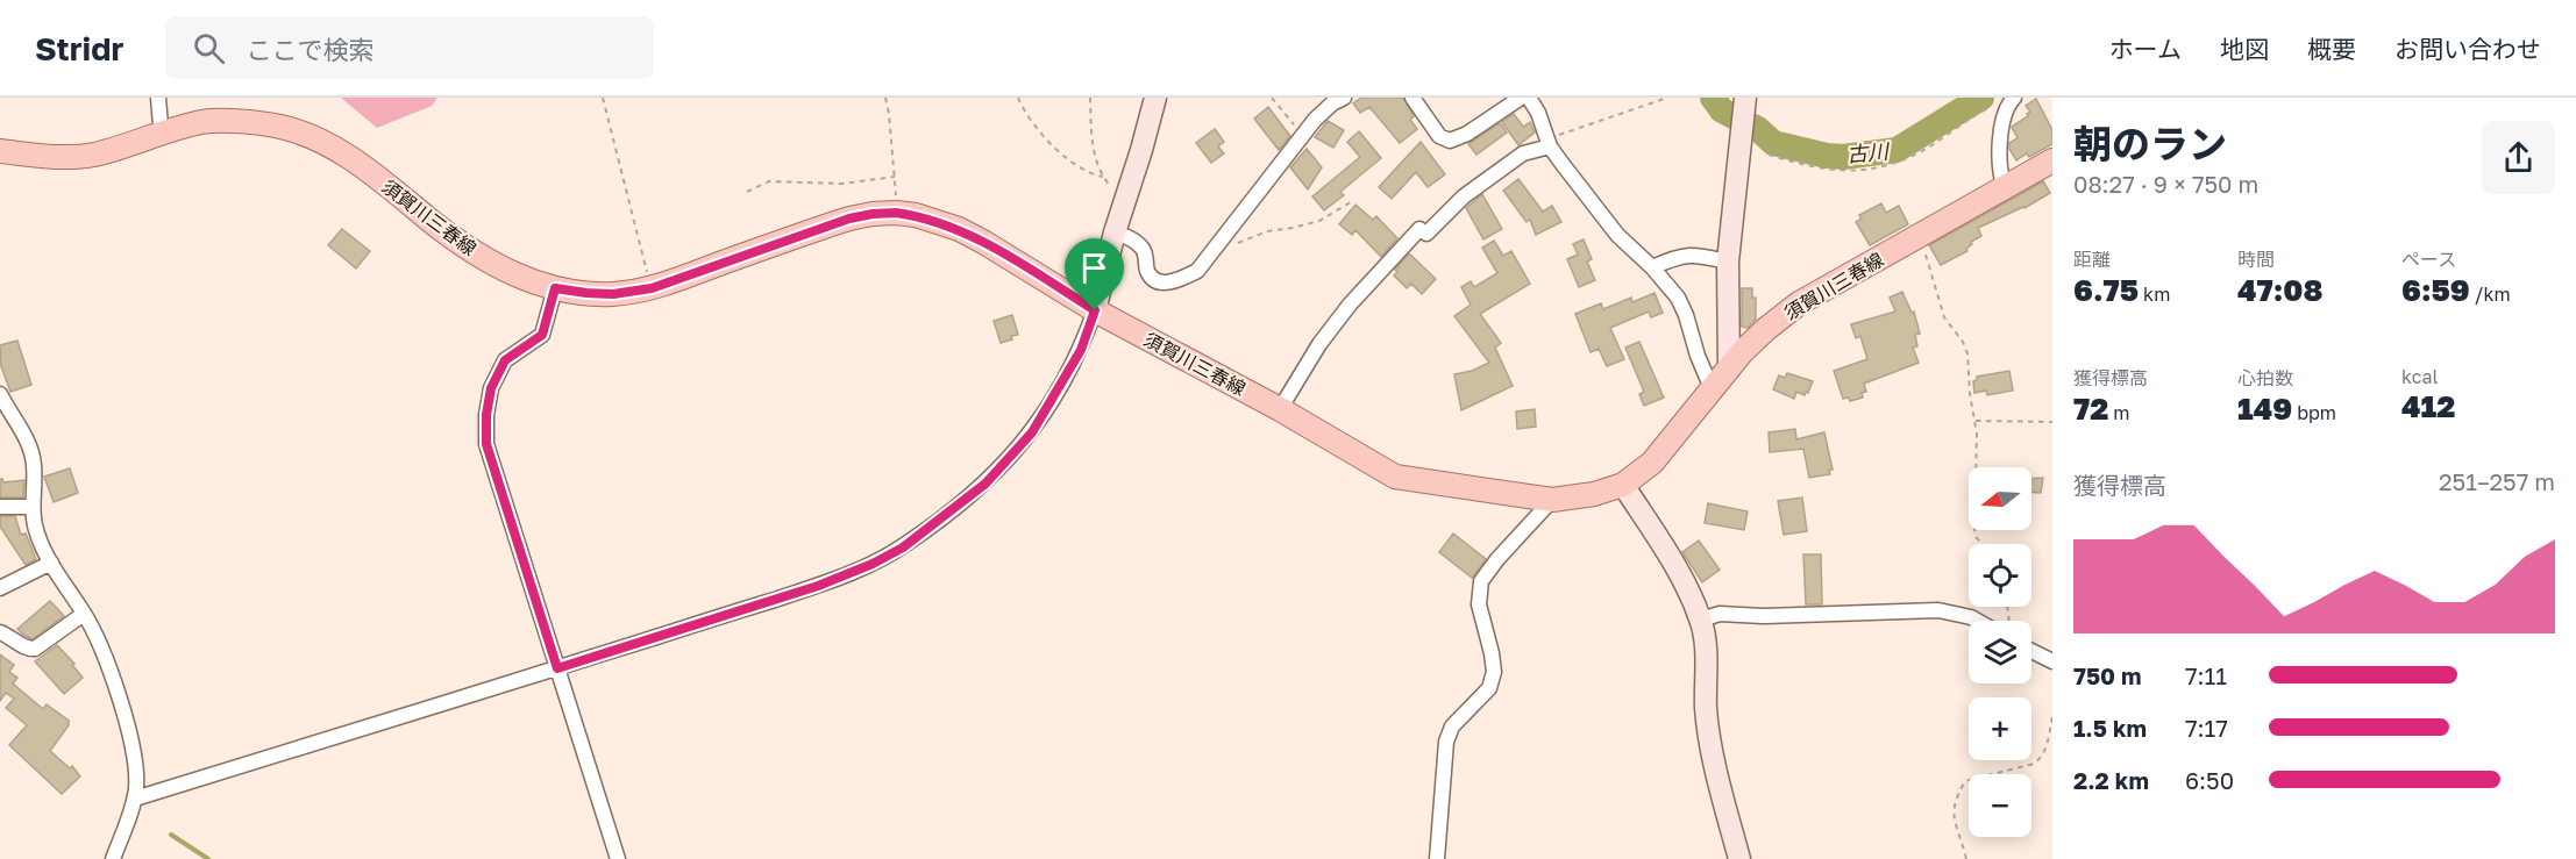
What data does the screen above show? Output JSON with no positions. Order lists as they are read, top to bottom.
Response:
{
  "streets": {
    "main road": ["須賀川三春線"]
  },
  "water": ["古川"],
  "north": "left",
  "page": {
    "header": "Stridr",
    "search": "ここで検索",
    "nav": [
      "ホーム",
      "地図",
      "概要",
      "お問い合わせ"
    ],
    "heading": ["朝のラン", "08:27 · 9 × 750 m"],
    "stats": [
      ["距離", "6.75 km"],
      ["時間", "47:08"],
      ["ペース", "6:59 /km"],
      ["獲得標高", "72 m"],
      ["心拍数", "149 bpm"],
      ["kcal", "412"]
    ],
    "chart": ["獲得標高", "251–257 m"],
    "map_buttons": ["+", "−"],
    "list": [
      {
        "name": "750 m",
        "note": "7:11"
      },
      {
        "name": "1.5 km",
        "note": "7:17"
      },
      {
        "name": "2.2 km",
        "note": "6:50"
      }
    ]
  }
}
